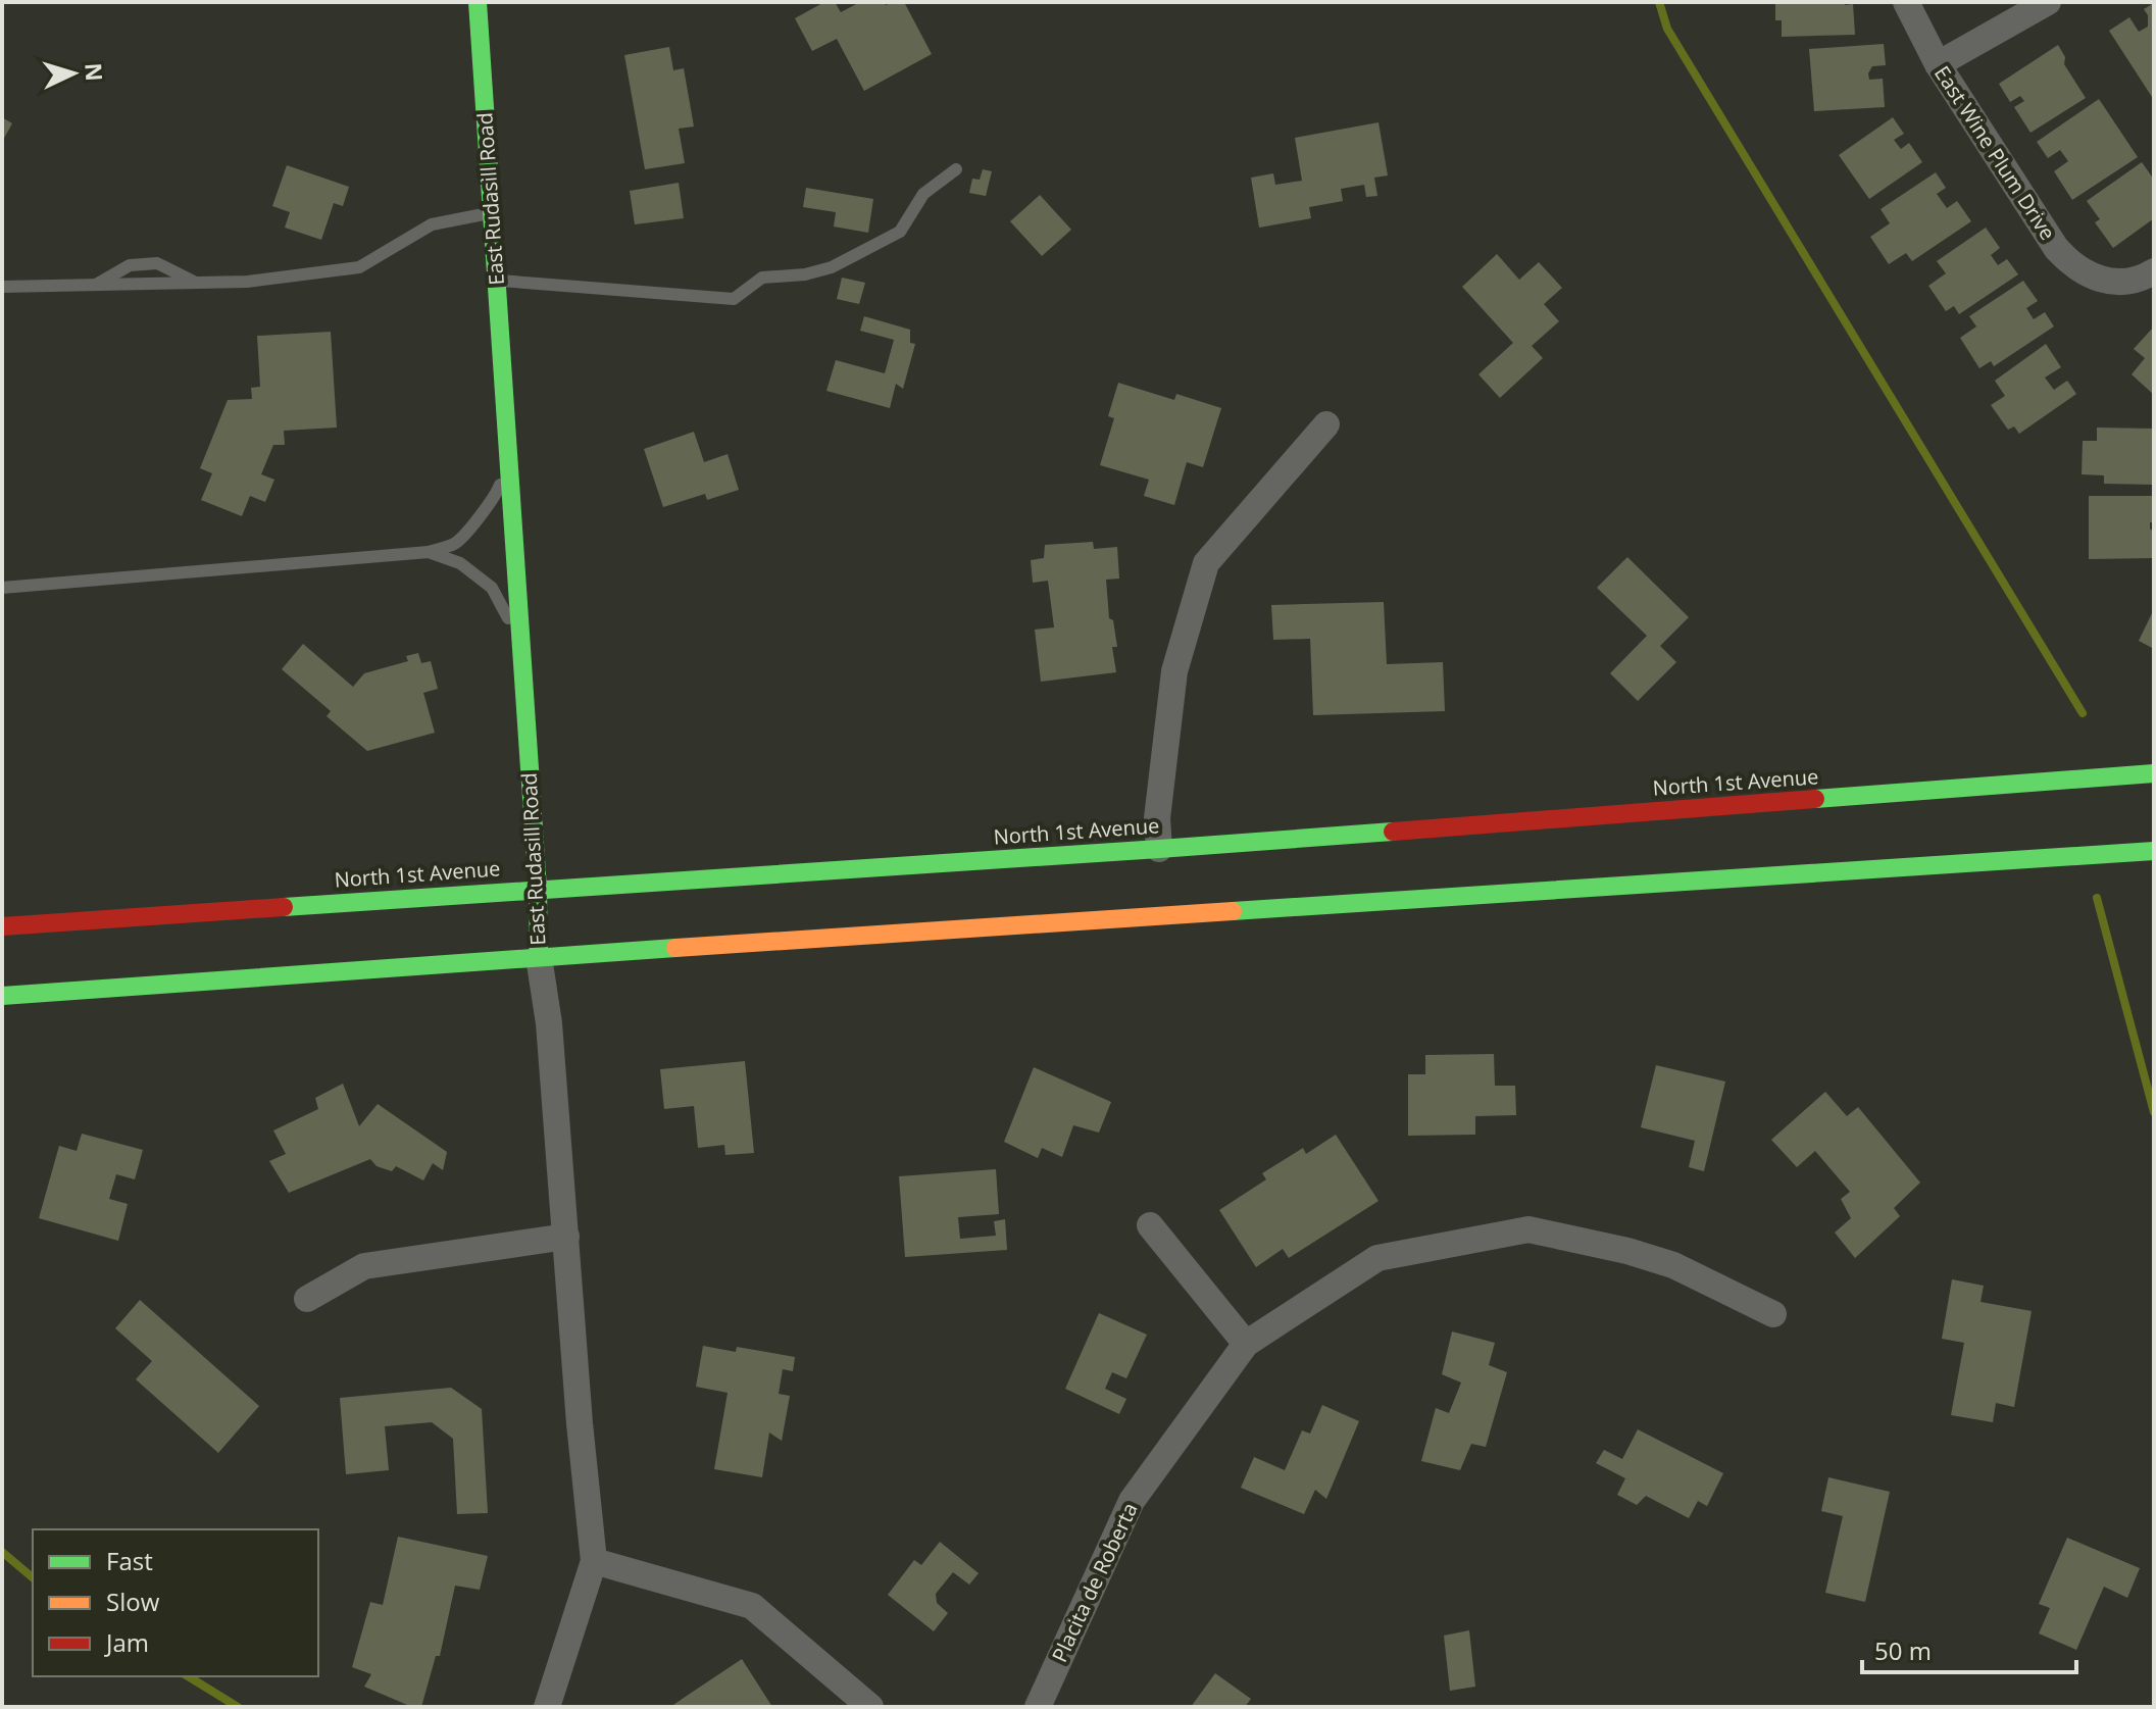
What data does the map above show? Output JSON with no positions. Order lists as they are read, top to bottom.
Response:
{
  "streets": {
    "main road": ["East Rudasill Road", "North 1st Avenue"],
    "street": ["East Wine Plum Drive", "Placita de Roberta"]
  },
  "crossings": [
    ["East Rudasill Road", "North 1st Avenue"]
  ],
  "legend": ["Fast", "Slow", "Jam"],
  "scale_bar": "50 m",
  "north": "right"
}
